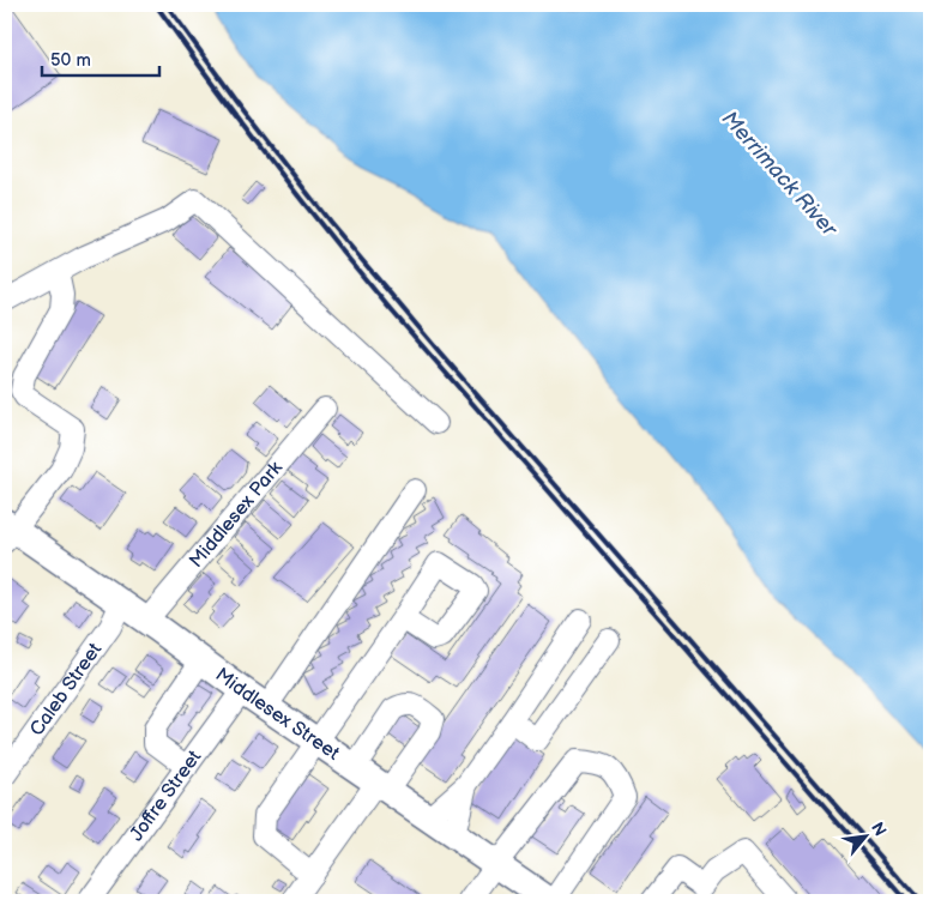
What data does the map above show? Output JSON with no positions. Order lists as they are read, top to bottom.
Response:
{
  "streets": {
    "main road": ["Middlesex Street"],
    "street": ["Middlesex Park", "Caleb Street", "Joffre Street"]
  },
  "crossings": [
    ["Middlesex Park", "Middlesex Street"],
    ["Caleb Street", "Middlesex Street"],
    ["Middlesex Street", "Joffre Street"]
  ],
  "water": ["Merrimack River"],
  "scale_bar": "50 m",
  "north": "top right"
}
